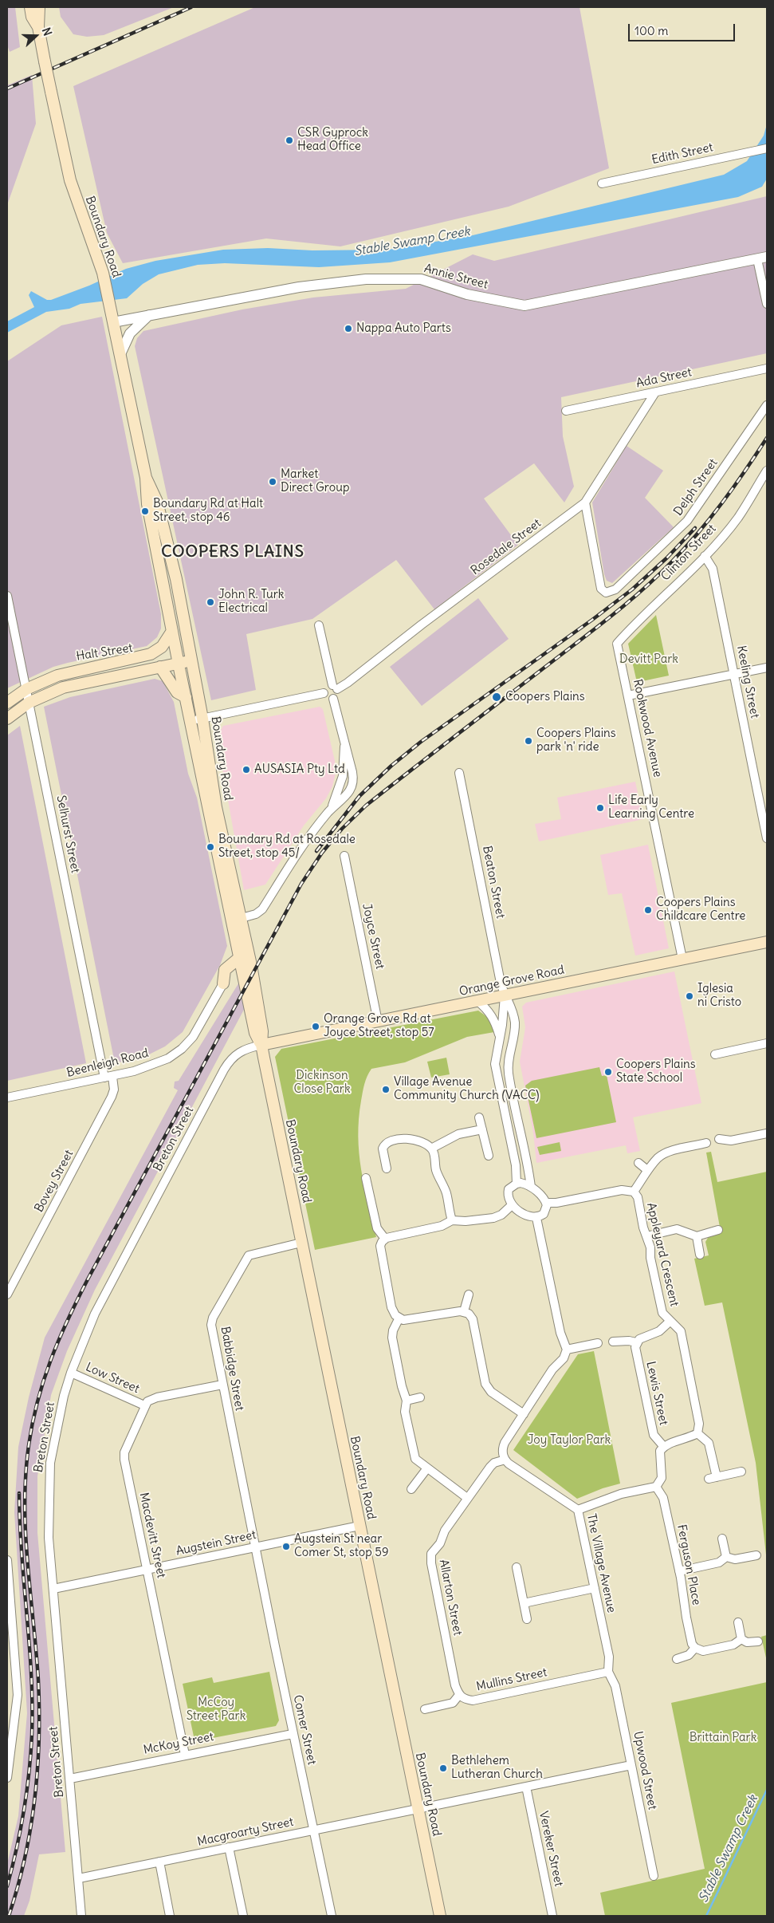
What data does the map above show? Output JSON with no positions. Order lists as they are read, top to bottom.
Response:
{
  "streets": {
    "main road": ["Boundary Road", "Halt Street", "Orange Grove Road"],
    "street": [
      "Edith Street",
      "Annie Street",
      "Ada Street",
      "Delph Street",
      "Rosedale Street",
      "Clinton Street",
      "Keeling Street",
      "Rookwood Avenue",
      "Selhurst Street",
      "Beaton Street",
      "Joyce Street",
      "Beenleigh Road",
      "Breton Street",
      "Bovey Street",
      "Appleyard Crescent",
      "Babbidge Street",
      "Low Street",
      "Lewis Street",
      "Macdevitt Street",
      "Augstein Street",
      "The Village Avenue",
      "Ferguson Place",
      "Allarton Street",
      "Mullins Street",
      "Comer Street",
      "McKoy Street",
      "Upwood Street",
      "Macgroarty Street",
      "Vereker Street"
    ]
  },
  "crossings": [
    ["Boundary Road", "Annie Street"],
    ["Boundary Road", "Halt Street"],
    ["Boundary Road", "Orange Grove Road"],
    ["Boundary Road", "Breton Street"],
    ["Boundary Road", "Babbidge Street"],
    ["Boundary Road", "Augstein Street"],
    ["Boundary Road", "Macgroarty Street"],
    ["Ada Street", "Rosedale Street"],
    ["Delph Street", "Rosedale Street"],
    ["Clinton Street", "Keeling Street"],
    ["Clinton Street", "Rookwood Avenue"],
    ["Halt Street", "Selhurst Street"],
    ["Rookwood Avenue", "Orange Grove Road"],
    ["Selhurst Street", "Beenleigh Road"],
    ["Selhurst Street", "Bovey Street"],
    ["Beaton Street", "Orange Grove Road"],
    ["Joyce Street", "Orange Grove Road"],
    ["Orange Grove Road", "Breton Street"],
    ["Beenleigh Road", "Bovey Street"],
    ["Breton Street", "Low Street"],
    ["Breton Street", "Augstein Street"],
    ["Breton Street", "McKoy Street"],
    ["Breton Street", "Macgroarty Street"],
    ["Babbidge Street", "Augstein Street"],
    ["Babbidge Street", "Comer Street"],
    ["Low Street", "Macdevitt Street"],
    ["Macdevitt Street", "Augstein Street"],
    ["Macdevitt Street", "McKoy Street"],
    ["Augstein Street", "Comer Street"],
    ["The Village Avenue", "Allarton Street"],
    ["The Village Avenue", "Mullins Street"],
    ["The Village Avenue", "Upwood Street"],
    ["Allarton Street", "Mullins Street"],
    ["Mullins Street", "Upwood Street"],
    ["Comer Street", "McKoy Street"],
    ["Comer Street", "Macgroarty Street"],
    ["Upwood Street", "Macgroarty Street"],
    ["Macgroarty Street", "Vereker Street"]
  ],
  "districts": ["COOPERS PLAINS"],
  "water": ["Stable Swamp Creek"],
  "parks": [
    "Devitt Park",
    "Dickinson Close Park",
    "Joy Taylor Park",
    "McCoy Street Park",
    "Brittain Park"
  ],
  "places": [
    "CSR Gyprock Head Office",
    "Nappa Auto Parts",
    "Market Direct Group",
    "Boundary Rd at Halt Street, stop 46",
    "John R. Turk Electrical",
    "Coopers Plains",
    "Coopers Plains park 'n' ride",
    "AUSASIA Pty Ltd",
    "Life Early Learning Centre",
    "Boundary Rd at Rosedale Street, stop 45/",
    "Coopers Plains Childcare Centre",
    "Iglesia ni Cristo",
    "Orange Grove Rd at Joyce Street, stop 57",
    "Coopers Plains State School",
    "Village Avenue Community Church (VACC)",
    "Augstein St near Comer St, stop 59",
    "Bethlehem Lutheran Church"
  ],
  "scale_bar": "100 m",
  "north": "right"
}
